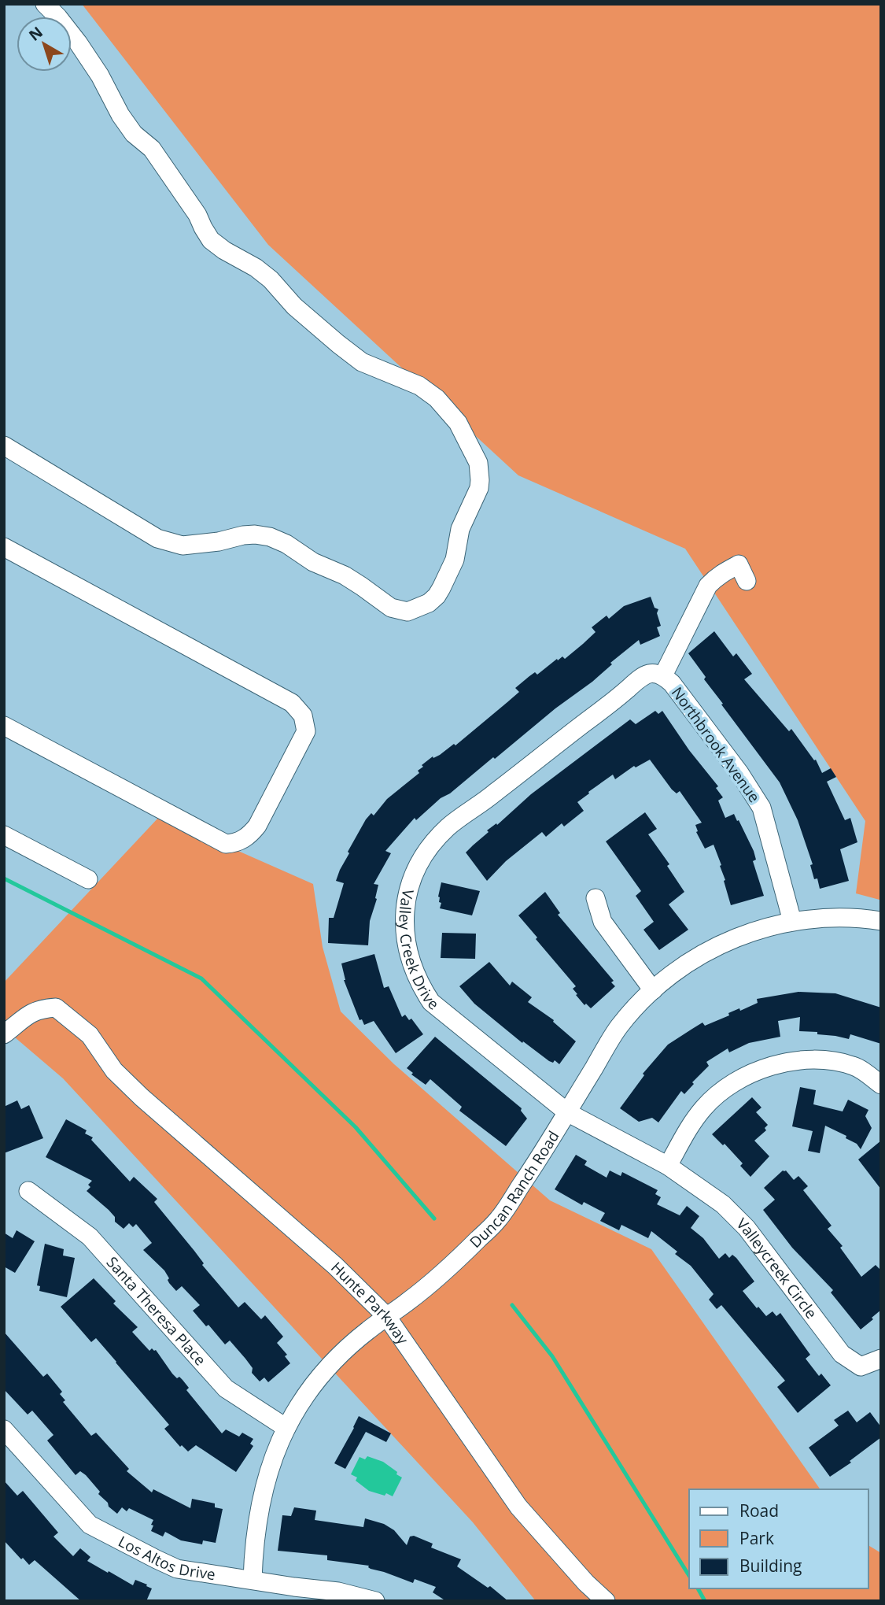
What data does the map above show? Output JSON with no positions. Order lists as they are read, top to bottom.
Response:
{
  "streets": {
    "street": [
      "Northbrook Avenue",
      "Valley Creek Drive",
      "Duncan Ranch Road",
      "Valleycreek Circle",
      "Hunte Parkway",
      "Santa Theresa Place",
      "Los Altos Drive"
    ]
  },
  "crossings": [
    ["Northbrook Avenue", "Valley Creek Drive"],
    ["Northbrook Avenue", "Duncan Ranch Road"],
    ["Valley Creek Drive", "Duncan Ranch Road"],
    ["Valley Creek Drive", "Valleycreek Circle"],
    ["Duncan Ranch Road", "Valleycreek Circle"],
    ["Duncan Ranch Road", "Hunte Parkway"],
    ["Duncan Ranch Road", "Santa Theresa Place"],
    ["Duncan Ranch Road", "Los Altos Drive"]
  ],
  "legend": ["Road", "Park", "Building"],
  "north": "top left"
}
